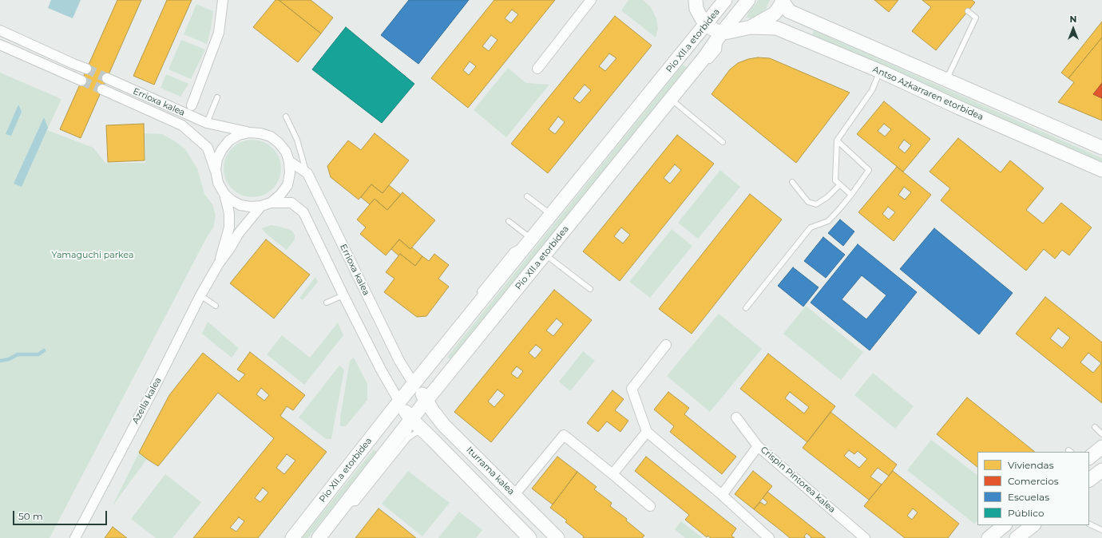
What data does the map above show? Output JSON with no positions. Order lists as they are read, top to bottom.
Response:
{
  "streets": {
    "main road": ["Pio XII.a etorbidea", "Antso Azkarraren etorbidea", "Iturrama kalea"],
    "street": ["Errioxa kalea", "Azella kalea", "Crispin Pintorea kalea"]
  },
  "crossings": [
    ["Pio XII.a etorbidea", "Antso Azkarraren etorbidea"],
    ["Pio XII.a etorbidea", "Errioxa kalea"],
    ["Pio XII.a etorbidea", "Iturrama kalea"],
    ["Errioxa kalea", "Azella kalea"]
  ],
  "parks": ["Yamaguchi parkea"],
  "legend": [
    "Viviendas",
    "Comercios",
    "Escuelas",
    "Público"
  ],
  "scale_bar": "50 m",
  "north": "top"
}
